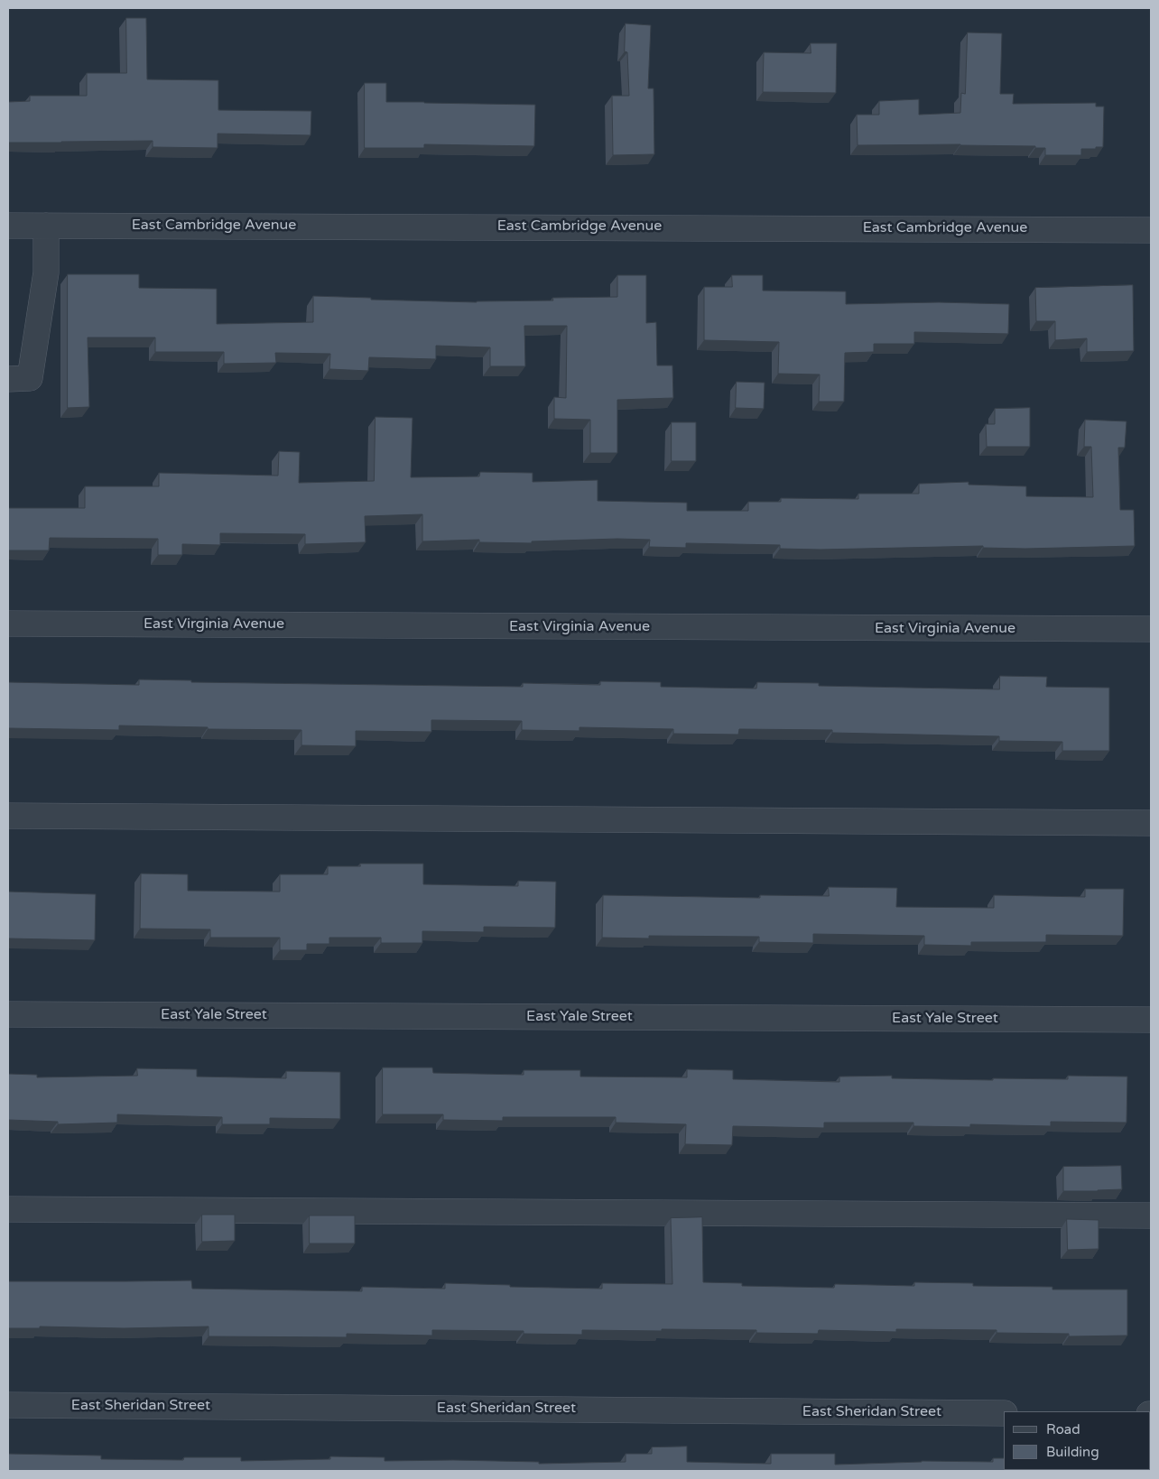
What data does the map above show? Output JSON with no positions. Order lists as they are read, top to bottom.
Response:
{
  "streets": {
    "street": [
      "East Cambridge Avenue",
      "East Virginia Avenue",
      "East Yale Street",
      "East Sheridan Street"
    ]
  },
  "legend": ["Road", "Building"]
}
